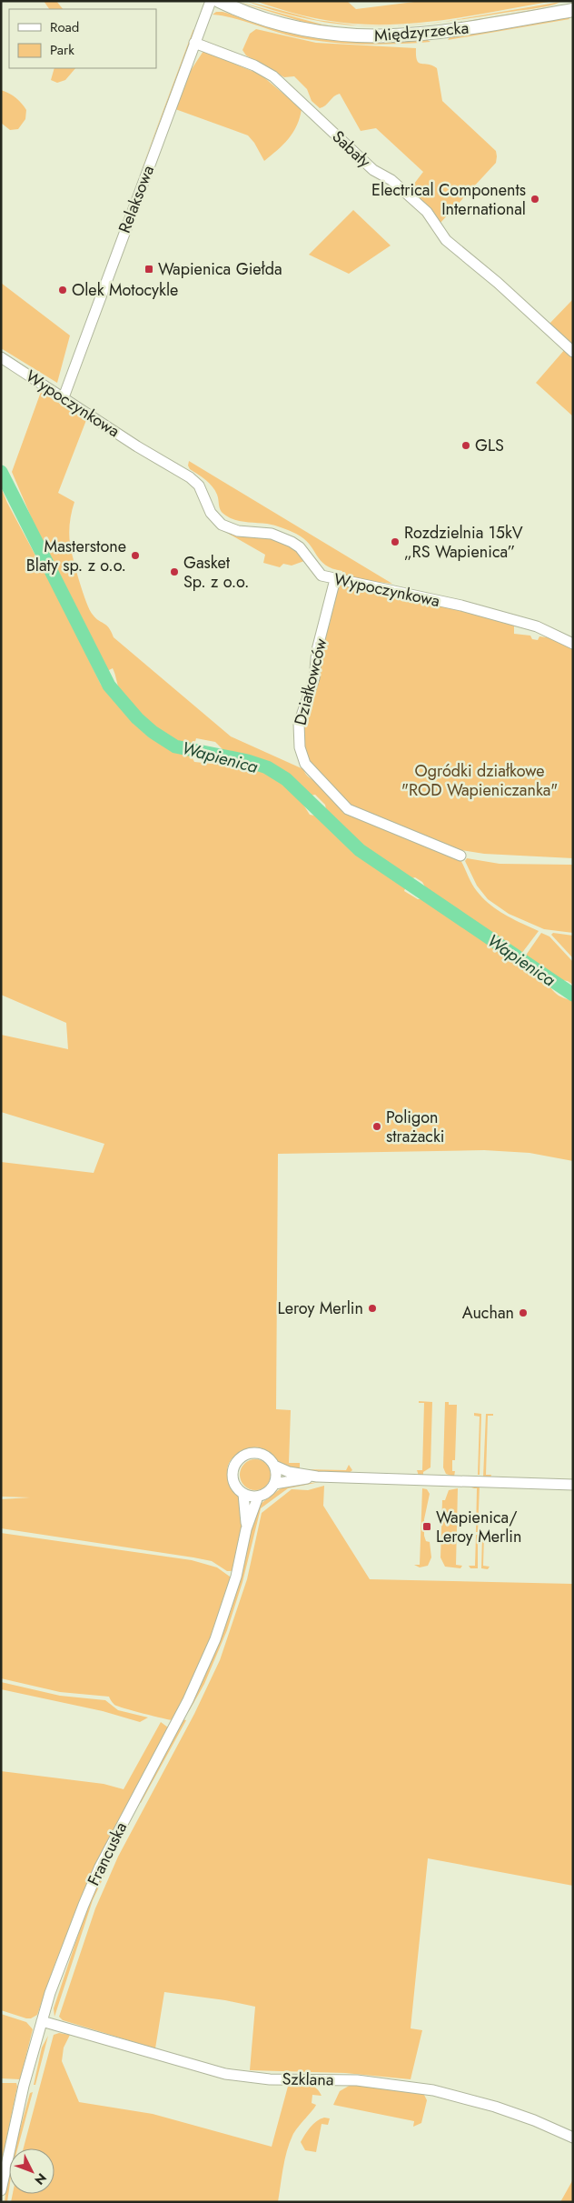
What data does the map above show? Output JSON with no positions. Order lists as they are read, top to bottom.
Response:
{
  "streets": {
    "main road": ["Międzyrzecka"],
    "street": [
      "Sabały",
      "Relaksowa",
      "Wypoczynkowa",
      "Działkowców",
      "Francuska",
      "Szklana"
    ]
  },
  "crossings": [
    ["Sabały", "Relaksowa"],
    ["Relaksowa", "Wypoczynkowa"],
    ["Wypoczynkowa", "Działkowców"],
    ["Francuska", "Szklana"]
  ],
  "water": ["Wapienica"],
  "parks": ["Ogródki działkowe \"ROD Wapieniczanka\""],
  "places": {
    "other": [
      "Electrical Components International",
      "Olek Motocykle",
      "GLS",
      "Rozdzielnia 15kV „RS Wapienica”",
      "Masterstone Blaty sp. z o.o.",
      "Gasket Sp. z o.o.",
      "Poligon strażacki",
      "Leroy Merlin",
      "Auchan"
    ],
    "transit": ["Wapienica Giełda", "Wapienica/ Leroy Merlin"]
  },
  "legend": ["Road", "Park"],
  "north": "bottom right"
}
